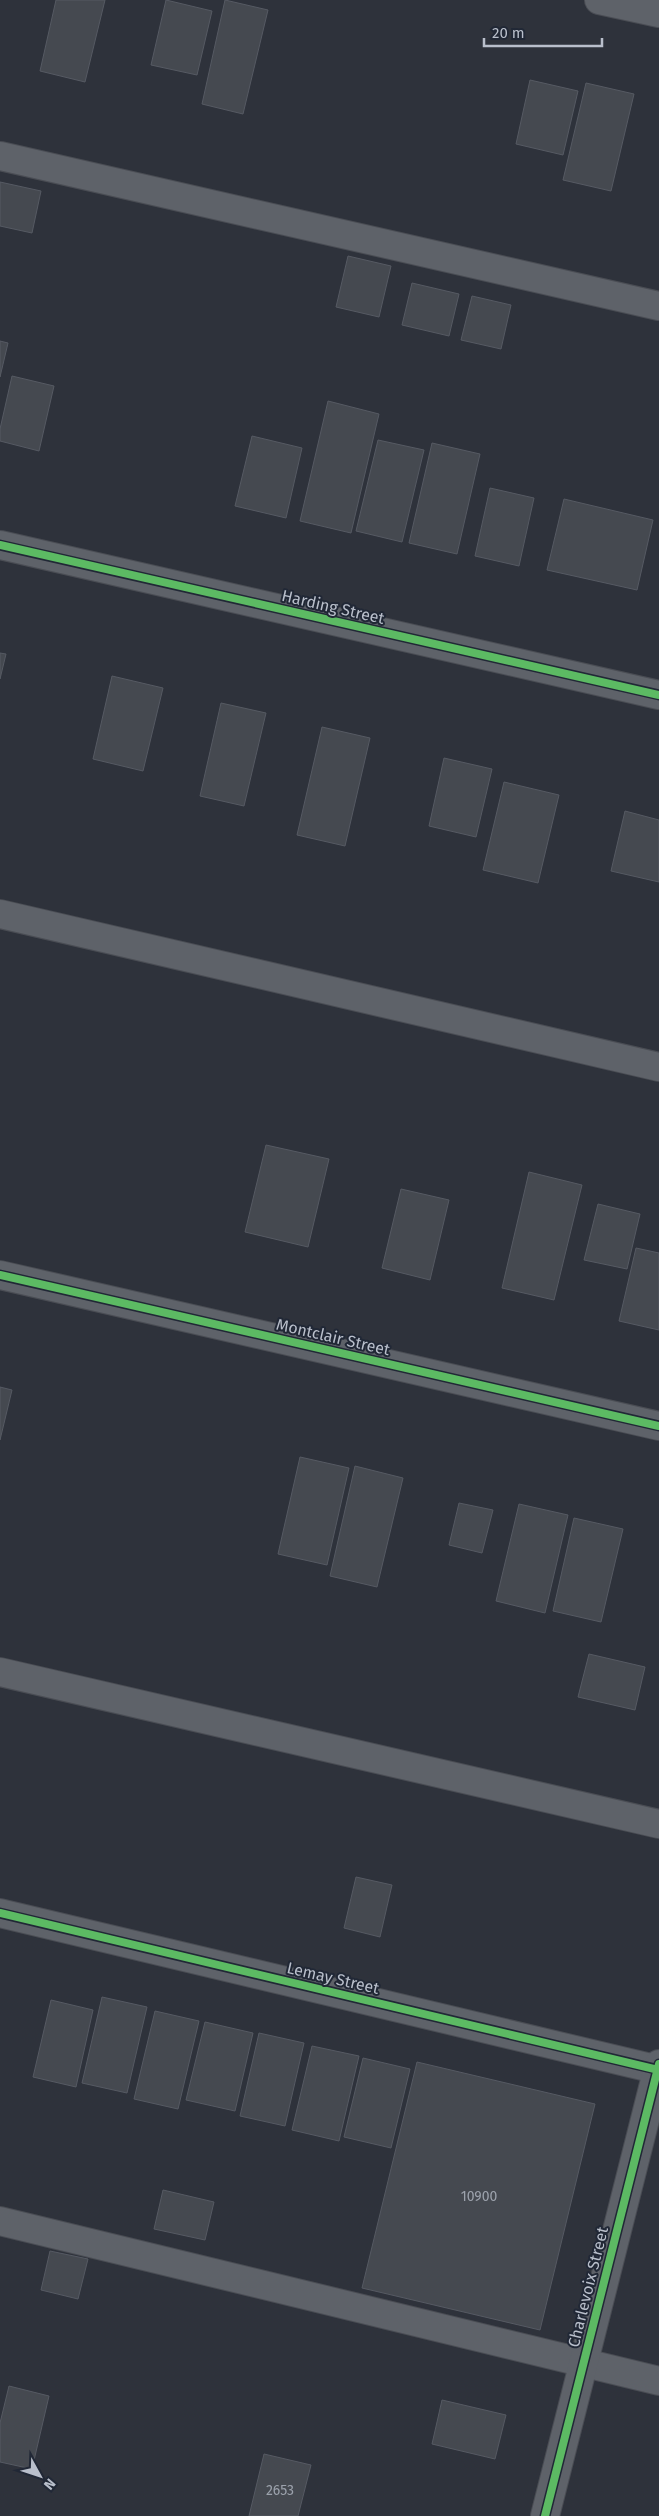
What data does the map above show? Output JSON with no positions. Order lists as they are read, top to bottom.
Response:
{
  "streets": {
    "street": [
      "Harding Street",
      "Montclair Street",
      "Lemay Street",
      "Charlevoix Street"
    ]
  },
  "crossings": [
    ["Lemay Street", "Charlevoix Street"]
  ],
  "house_numbers": ["10900", "2653"],
  "scale_bar": "20 m",
  "north": "bottom right"
}
